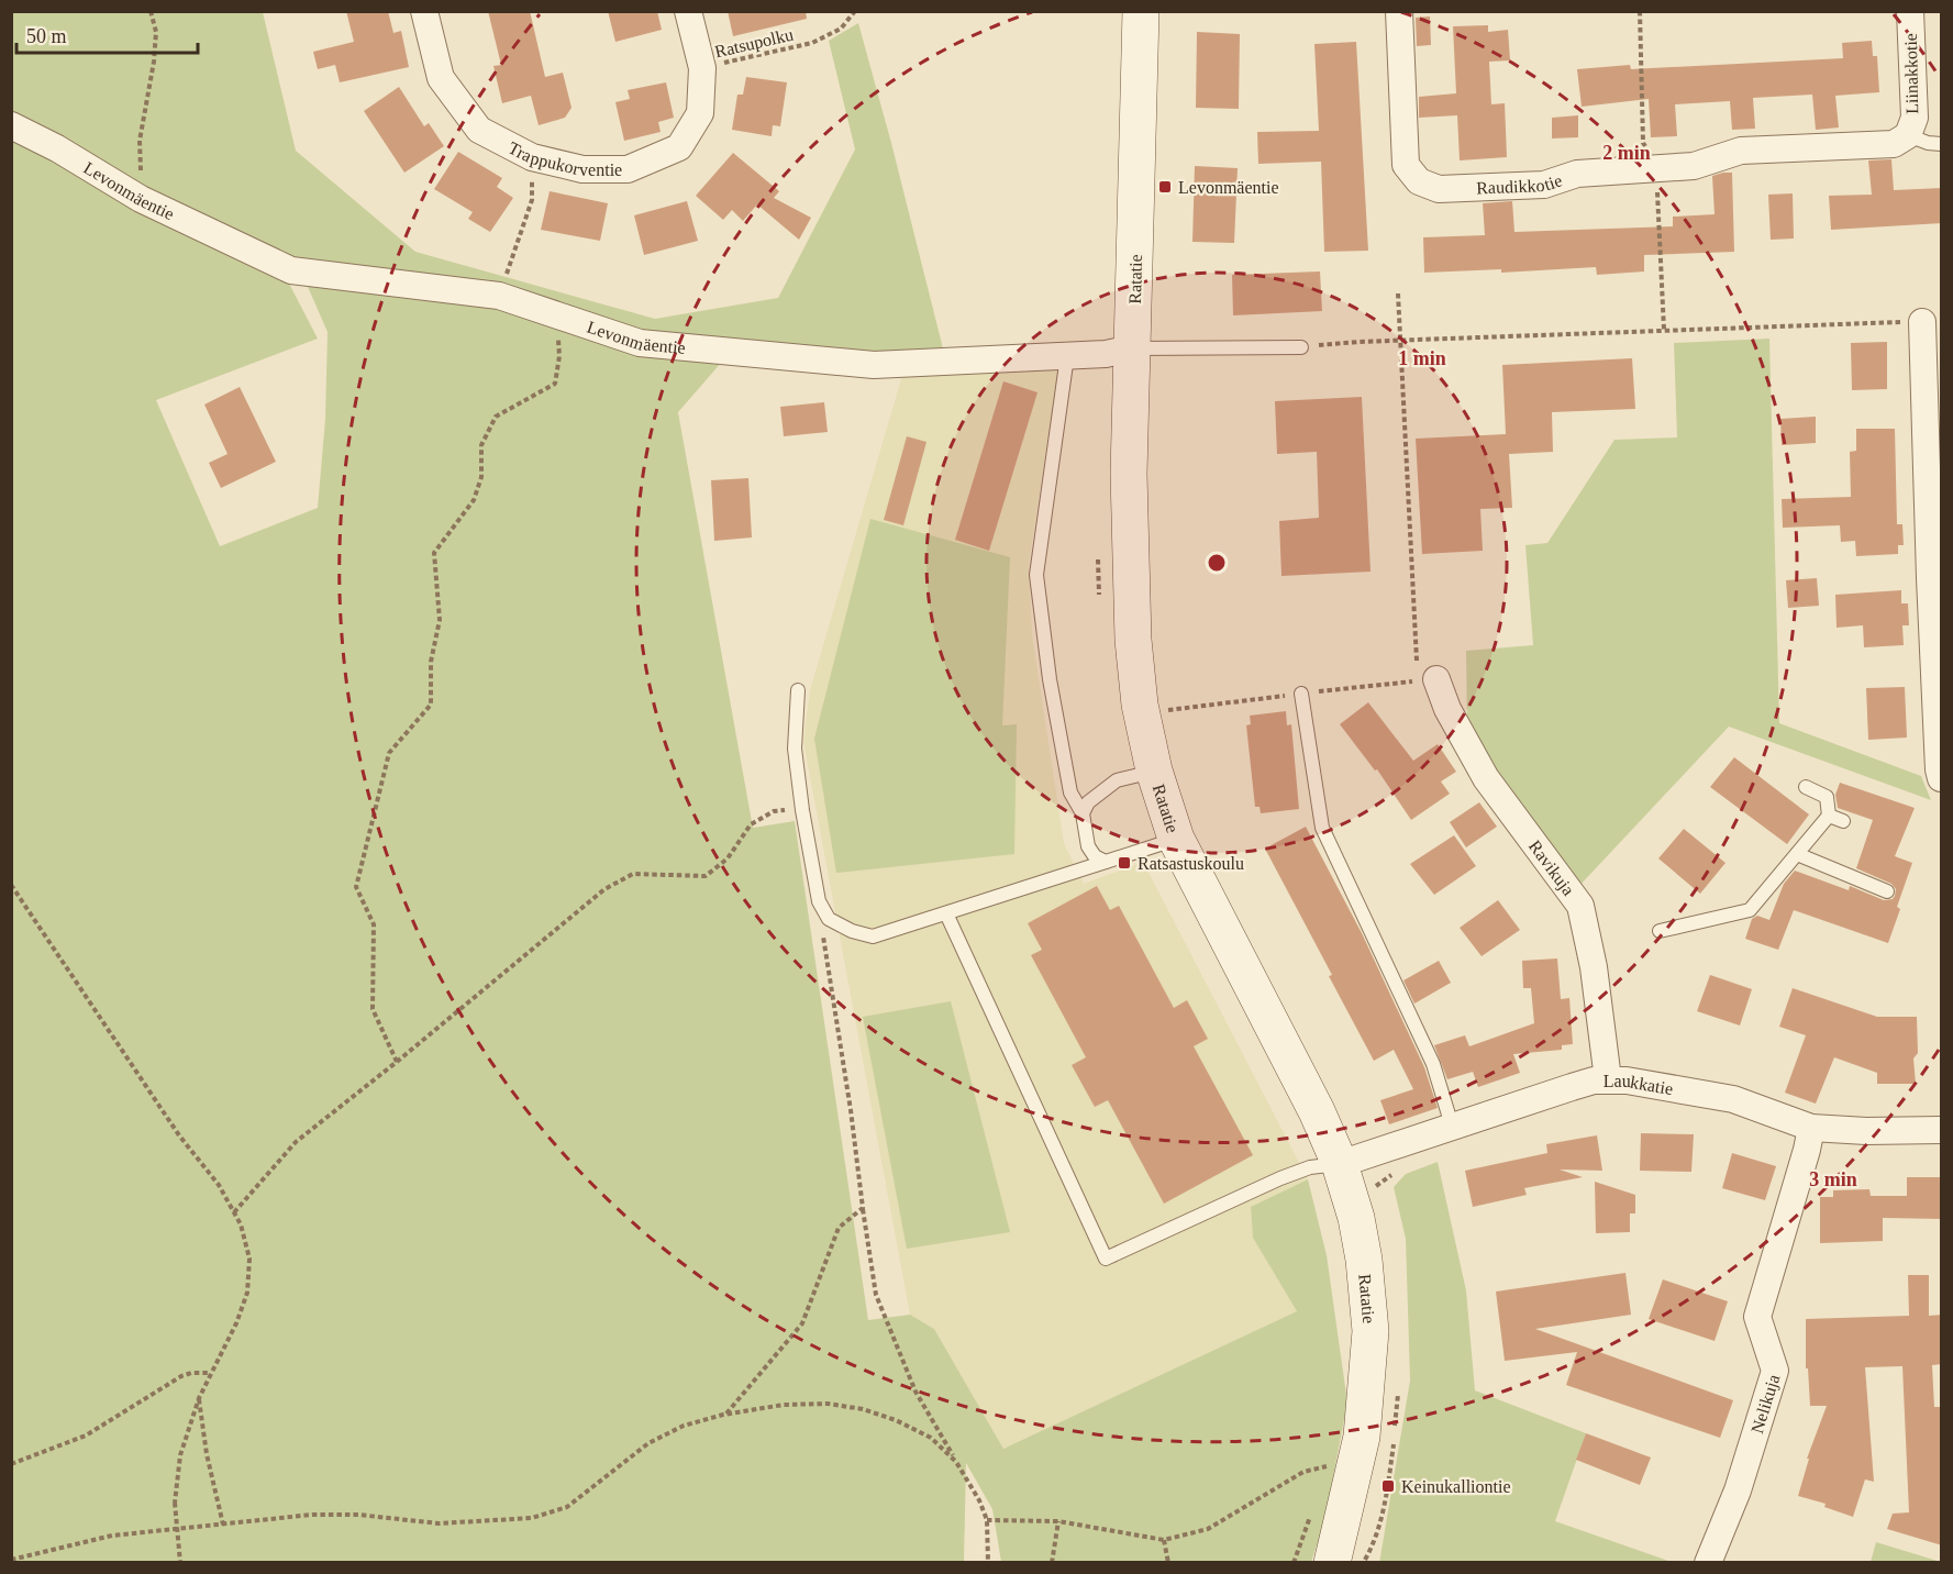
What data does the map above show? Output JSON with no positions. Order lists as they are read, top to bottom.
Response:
{
  "streets": {
    "street": [
      "Liinakkotie",
      "Trappukorventie",
      "Raudikkotie",
      "Levonmäentie",
      "Ratatie",
      "Ravikuja",
      "Laukkatie",
      "Nelikuja"
    ],
    "path": ["Ratsupolku"]
  },
  "crossings": [
    ["Ratsupolku", "Trappukorventie"],
    ["Liinakkotie", "Raudikkotie"],
    ["Levonmäentie", "Ratatie"],
    ["Ratatie", "Laukkatie"],
    ["Ravikuja", "Laukkatie"],
    ["Laukkatie", "Nelikuja"]
  ],
  "places": {
    "transit": ["Levonmäentie", "Ratsastuskoulu", "Keinukalliontie"]
  },
  "scale_bar": "50 m",
  "rings": ["2 min", "1 min", "3 min"]
}
